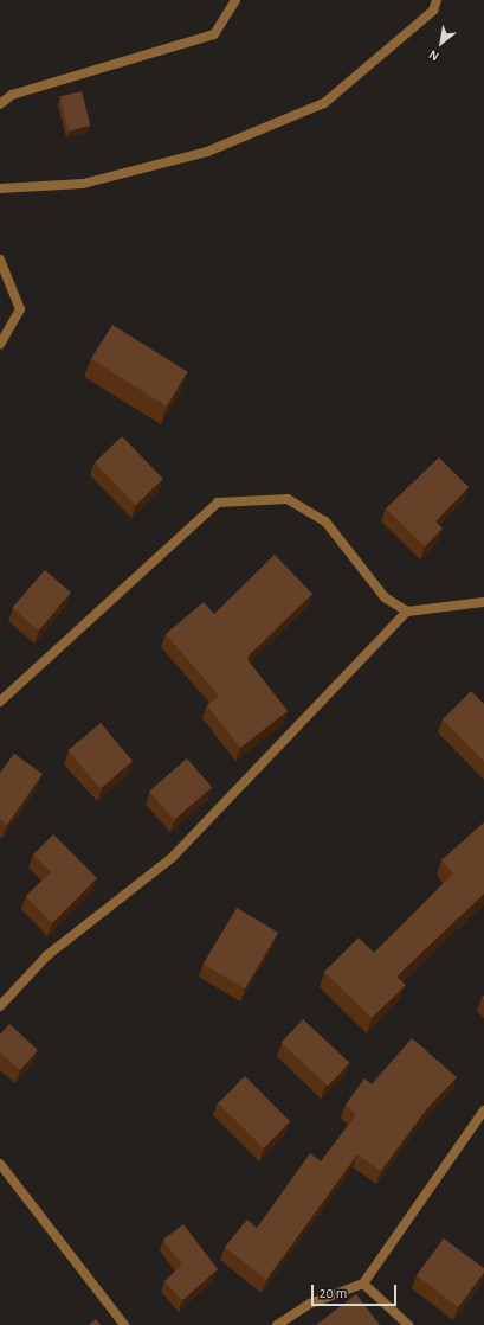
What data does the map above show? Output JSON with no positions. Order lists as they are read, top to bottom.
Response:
{
  "scale_bar": "20 m",
  "north": "bottom left"
}
